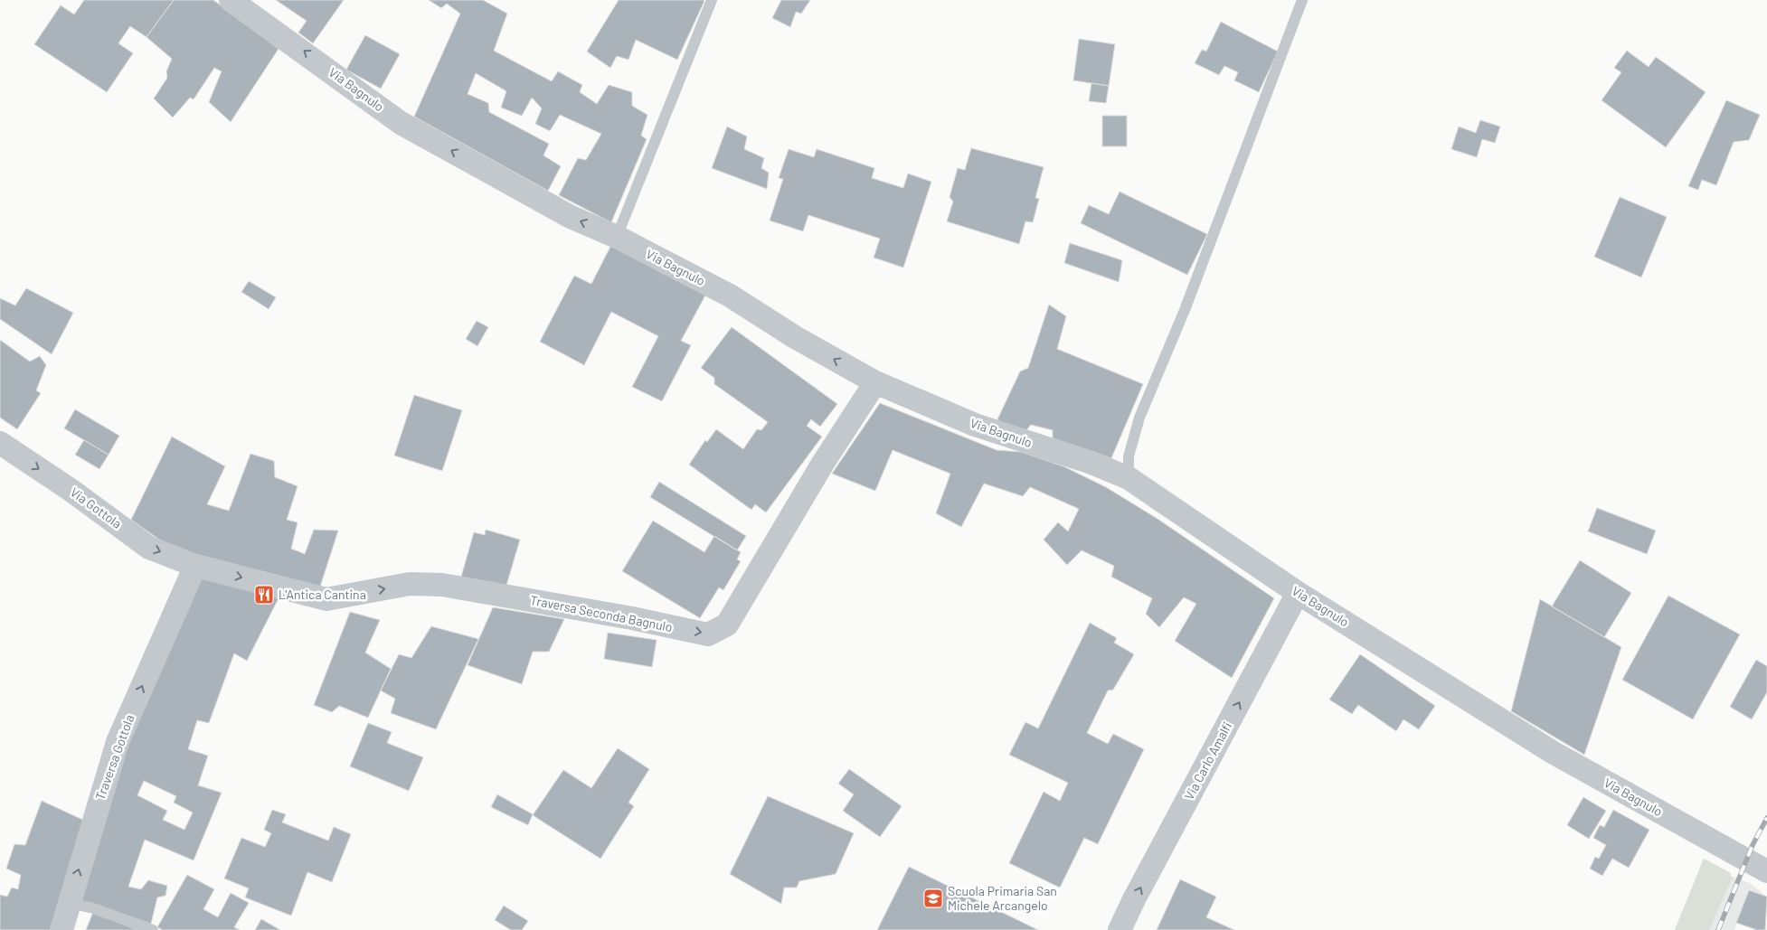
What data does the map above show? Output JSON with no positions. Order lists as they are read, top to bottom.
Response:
{
  "streets": {
    "street": [
      "Via Bagnulo",
      "Via Gottola",
      "Traversa Seconda Bagnulo",
      "Traversa Gottola",
      "Via Carlo Amalfi"
    ]
  },
  "crossings": [
    ["Via Bagnulo", "Traversa Seconda Bagnulo"],
    ["Via Bagnulo", "Via Carlo Amalfi"],
    ["Via Gottola", "Traversa Seconda Bagnulo"],
    ["Via Gottola", "Traversa Gottola"],
    ["Traversa Seconda Bagnulo", "Traversa Gottola"]
  ],
  "one_way": [
    "Via Bagnulo",
    "Via Gottola",
    "Traversa Seconda Bagnulo",
    "Traversa Gottola",
    "Via Carlo Amalfi"
  ],
  "places": {
    "restaurant": ["L'Antica Cantina"],
    "school or university": ["Scuola Primaria San Michele Arcangelo"]
  }
}
